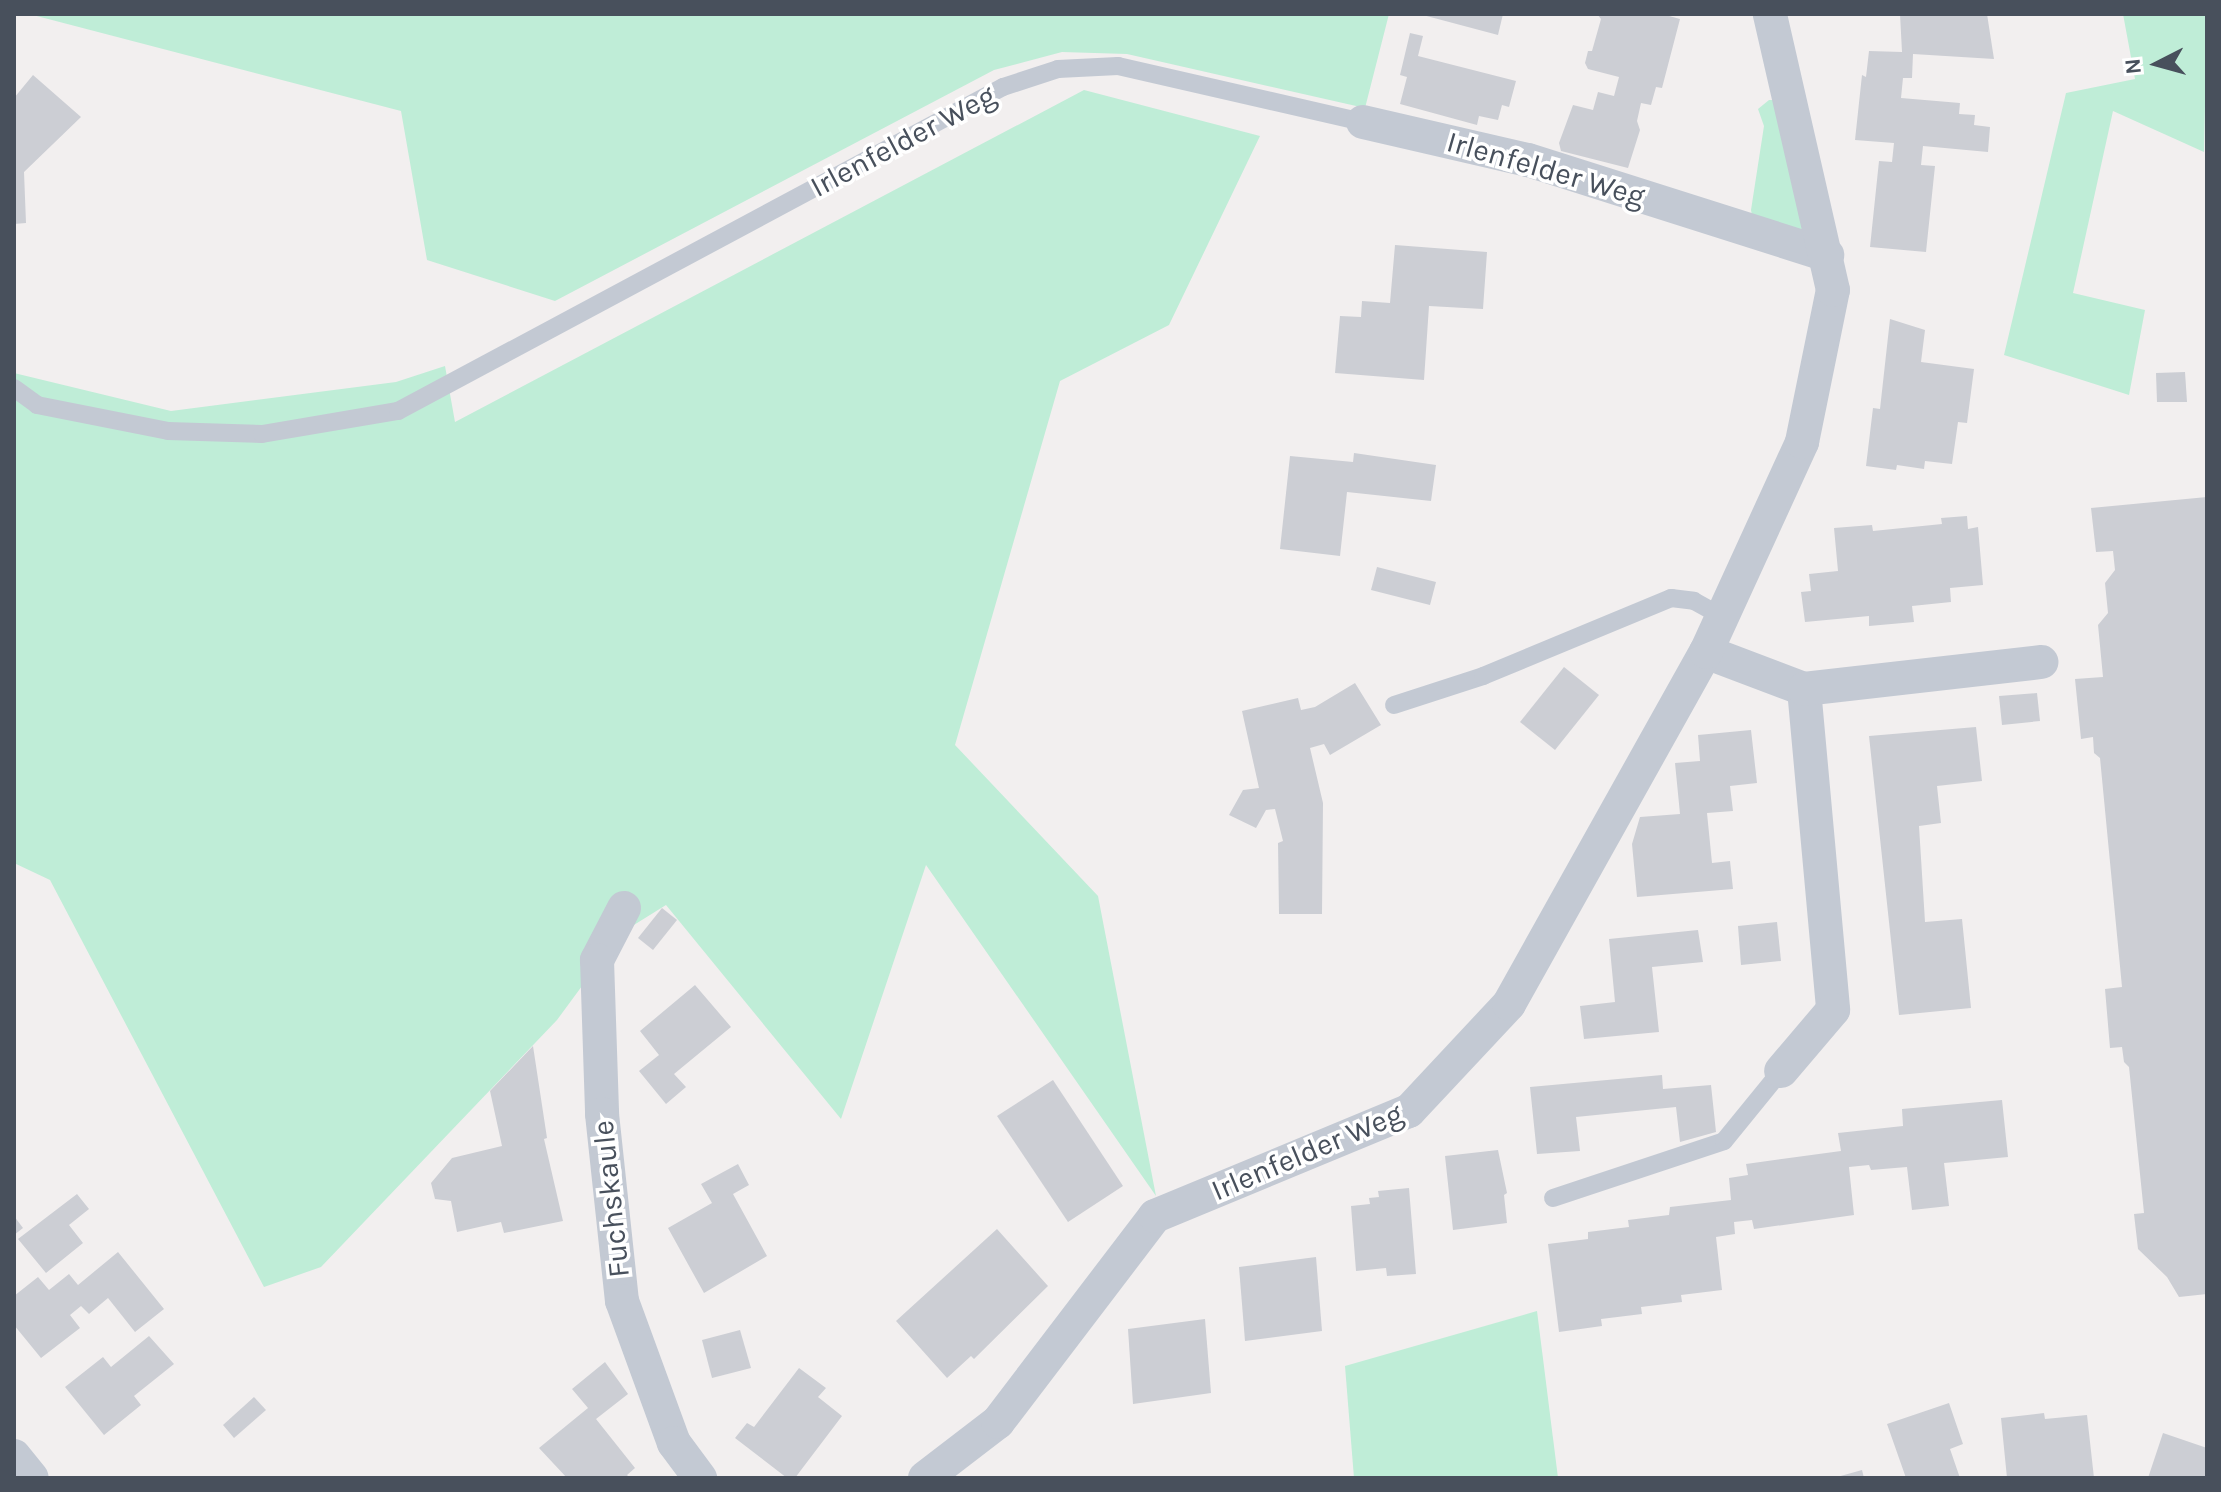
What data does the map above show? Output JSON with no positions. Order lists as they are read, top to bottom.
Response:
{
  "streets": {
    "street": ["Irlenfelder Weg", "Fuchskaule"]
  },
  "north": "left"
}
